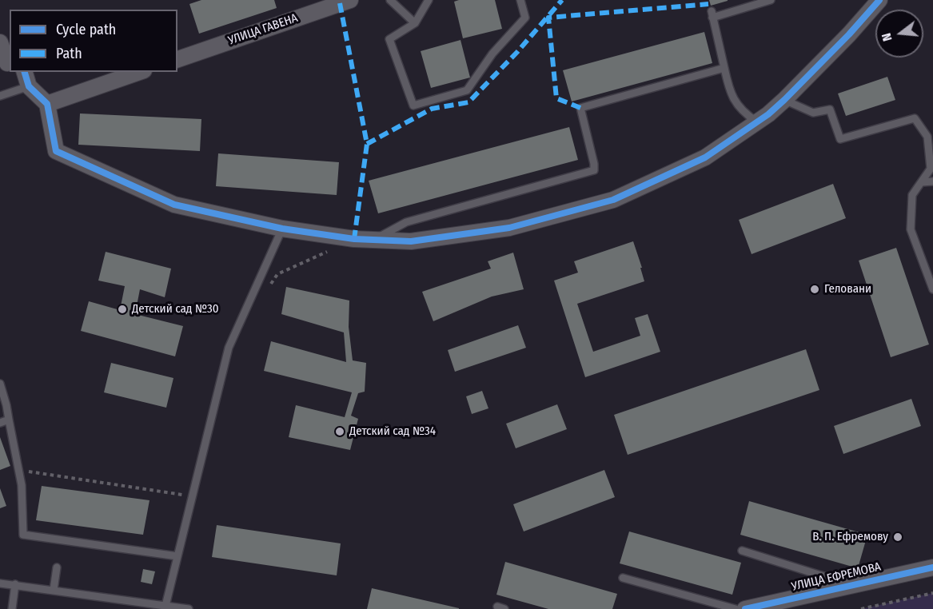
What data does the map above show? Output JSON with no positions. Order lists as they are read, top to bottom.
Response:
{
  "streets": {
    "street": ["УЛИЦА ГАВЕНА", "УЛИЦА ЕФРЕМОВА"]
  },
  "places": [
    "Геловани",
    "Детский сад №30",
    "Детский сад №34",
    "В. П. Ефремову"
  ],
  "legend": ["Cycle path", "Path"],
  "north": "left"
}
